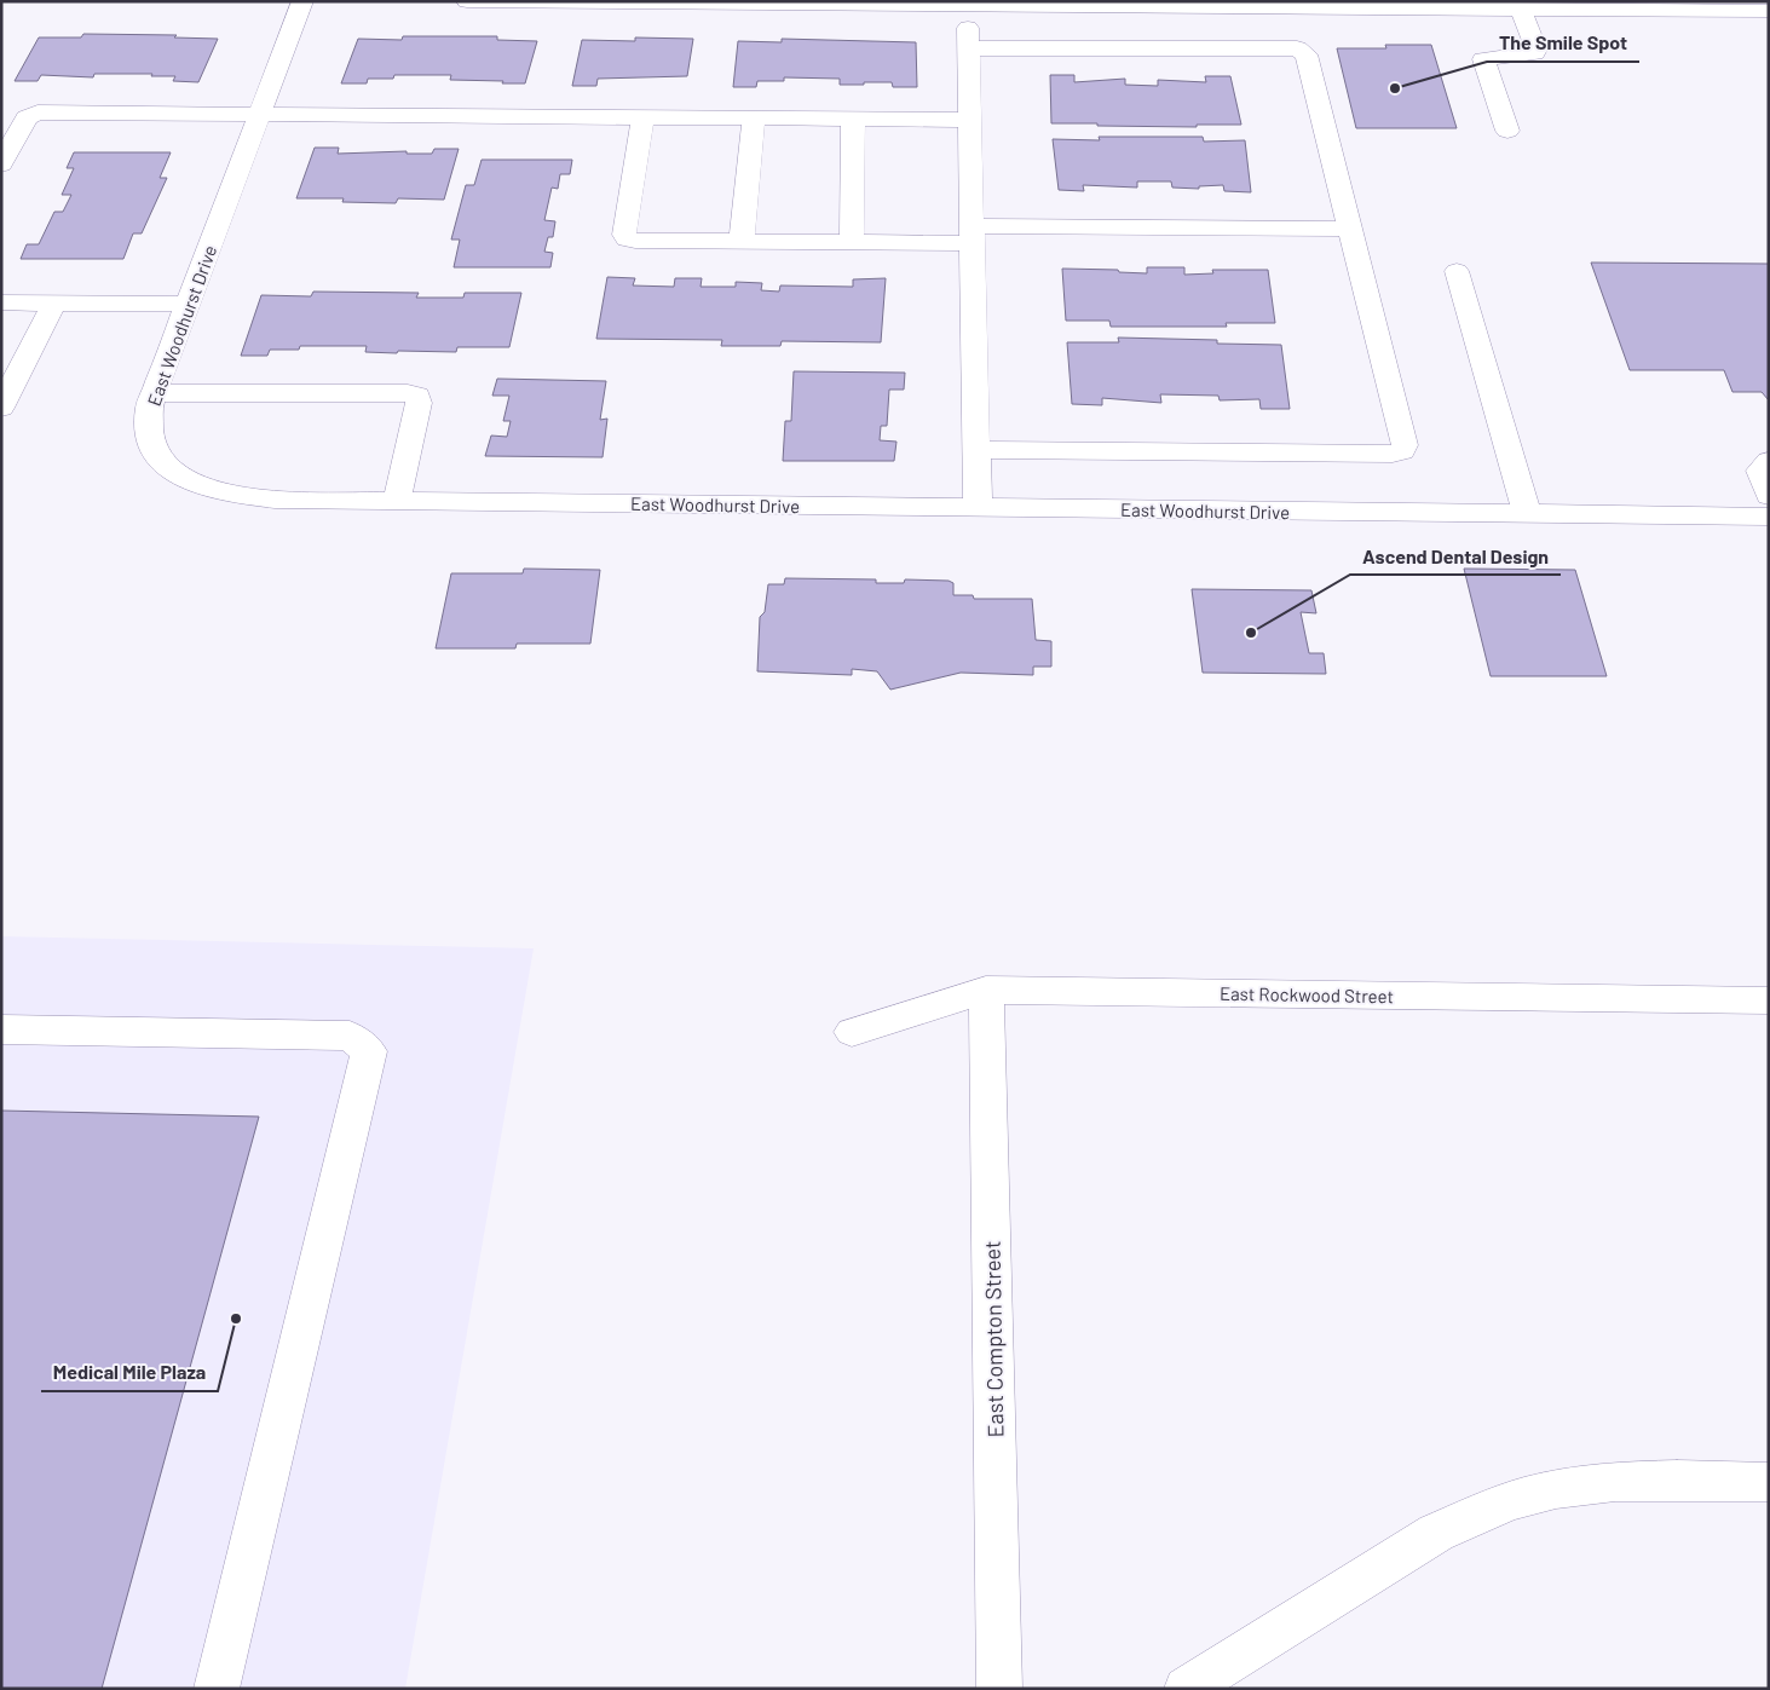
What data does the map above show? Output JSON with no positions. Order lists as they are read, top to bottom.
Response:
{
  "streets": {
    "street": ["East Woodhurst Drive", "East Rockwood Street", "East Compton Street"]
  },
  "crossings": [
    ["East Rockwood Street", "East Compton Street"]
  ],
  "places": ["The Smile Spot", "Ascend Dental Design", "Medical Mile Plaza"]
}
